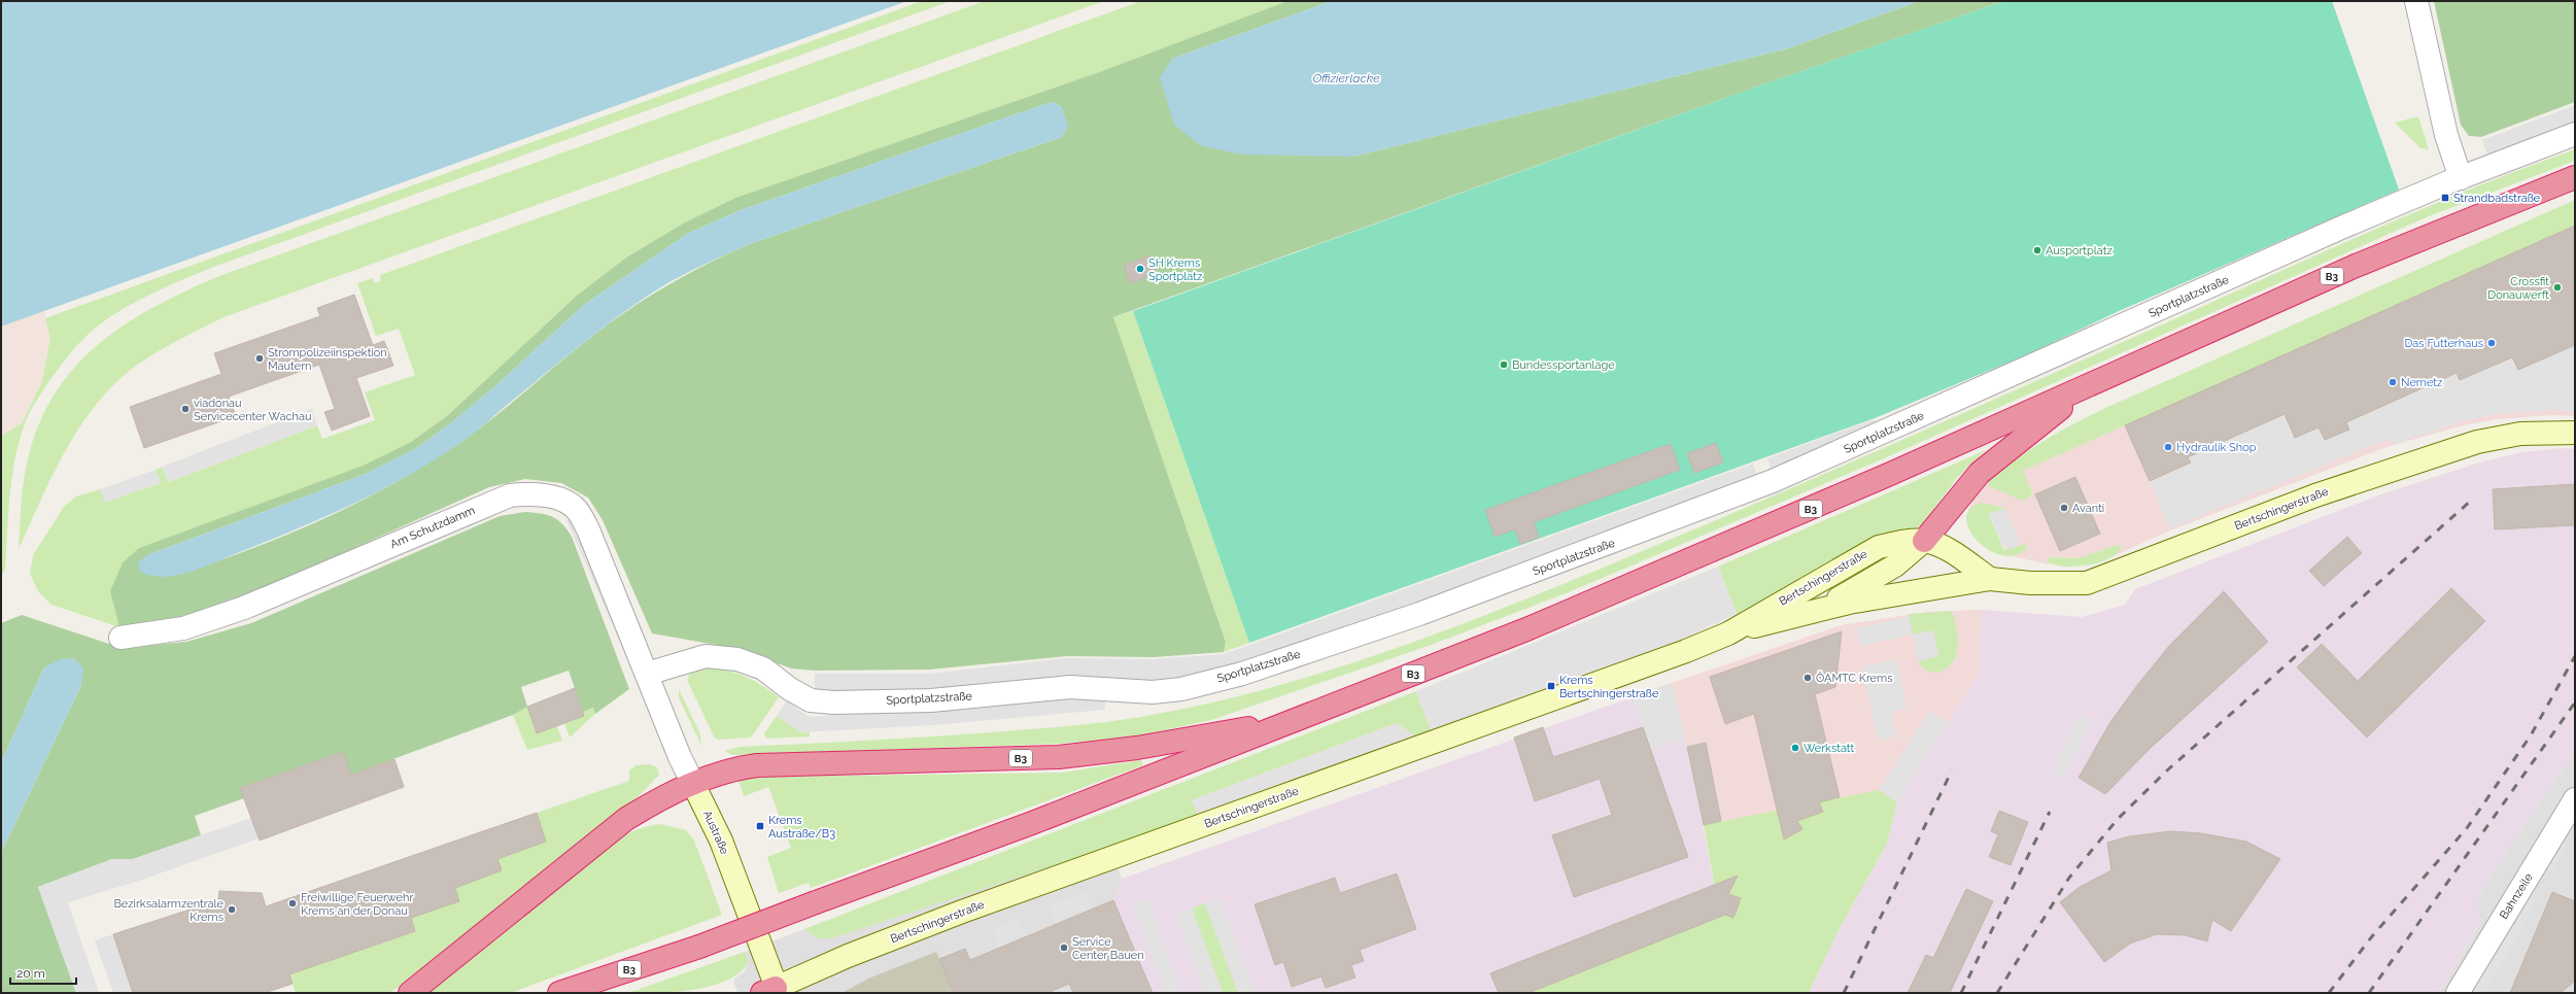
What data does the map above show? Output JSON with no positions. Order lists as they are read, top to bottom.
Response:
{
  "streets": {
    "highway": ["B3"],
    "street": [
      "Sportplatzstraße",
      "Bertschingerstraße",
      "Am Schutzdamm",
      "Austraße",
      "Bahnzeile"
    ]
  },
  "crossings": [
    ["B3", "Austraße"],
    ["Sportplatzstraße", "Am Schutzdamm"],
    ["Sportplatzstraße", "Austraße"],
    ["Bertschingerstraße", "Austraße"],
    ["Am Schutzdamm", "Austraße"]
  ],
  "water": ["Offizierlacke"],
  "places": {
    "transit": ["Strandbadstraße", "Krems Bertschingerstraße", "Krems Austraße/B3"],
    "other": [
      "Ausportplatz",
      "SH Krems Sportplatz",
      "Crossfit Donauwerft",
      "Das Futterhaus",
      "Strompolizeiinspektion Mautern",
      "Bundessportanlage",
      "Nemetz",
      "viadonau Servicecenter Wachau",
      "Hydraulik Shop",
      "Avanti",
      "ÖAMTC Krems",
      "Werkstatt",
      "Freiwillige Feuerwehr Krems an der Donau",
      "Bezirksalarmzentrale Krems",
      "Service Center Bauen"
    ]
  },
  "scale_bar": "20 m"
}
